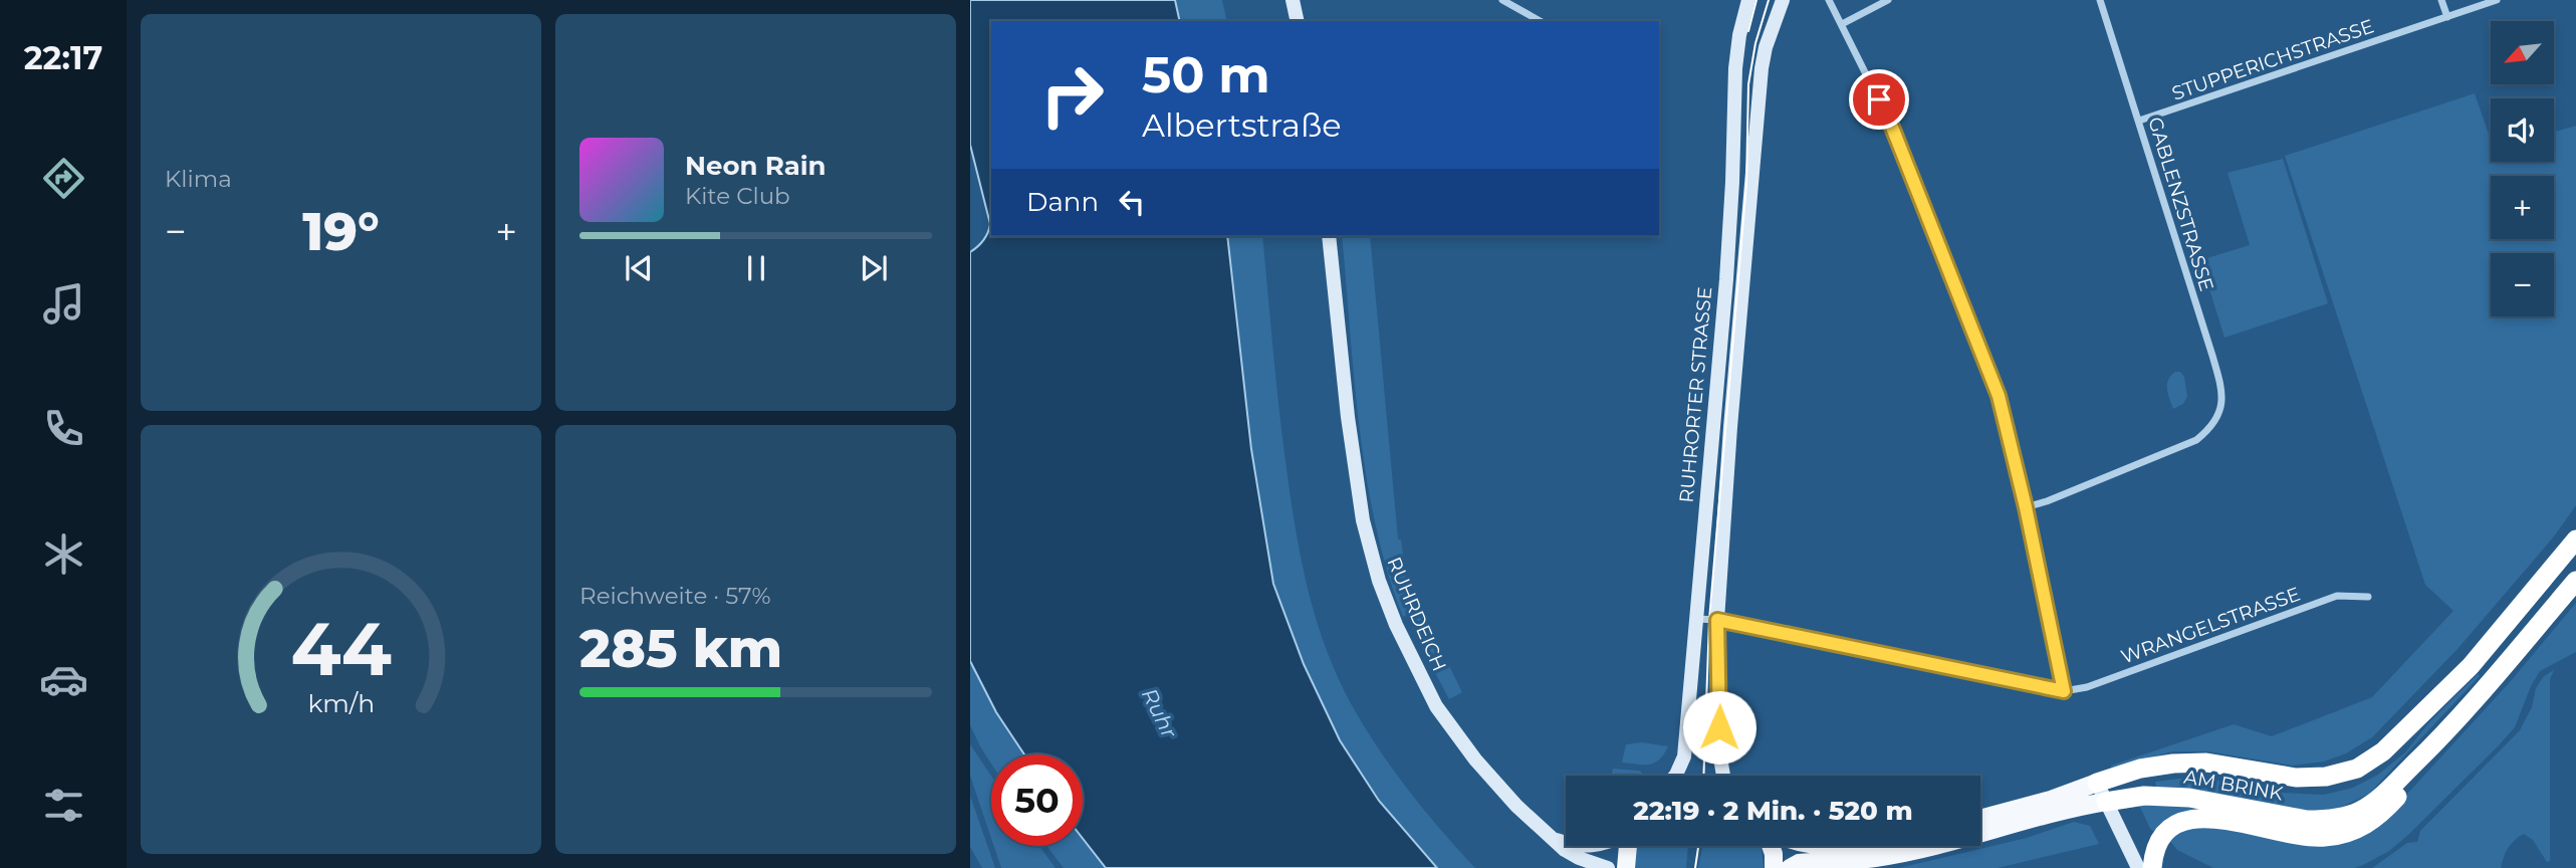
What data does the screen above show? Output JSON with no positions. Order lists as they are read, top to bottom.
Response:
{
  "streets": {
    "highway": ["AM BRINK"],
    "main road": ["RUHRORTER STRASSE", "RUHRDEICH"],
    "street": ["STUPPERICHSTRASSE", "GABLENZSTRASSE", "WRANGELSTRASSE"]
  },
  "crossings": [
    ["STUPPERICHSTRASSE", "GABLENZSTRASSE"]
  ],
  "water": ["Ruhr"],
  "north": "bottom left",
  "page": {
    "tabs": "22:17",
    "tile": [
      "Klima",
      ["Reichweite · 57%", "285 km"]
    ],
    "map_buttons": ["+", "−"],
    "turn": ["50 m", "Albertstraße"],
    "song": ["Neon Rain", "Kite Club"],
    "then": "Dann",
    "heat": ["−", "19°", "+"],
    "limit": "50",
    "trip": "22:19 · 2 Min. · 520 m",
    "gauge": ["44", "km/h"]
  }
}
